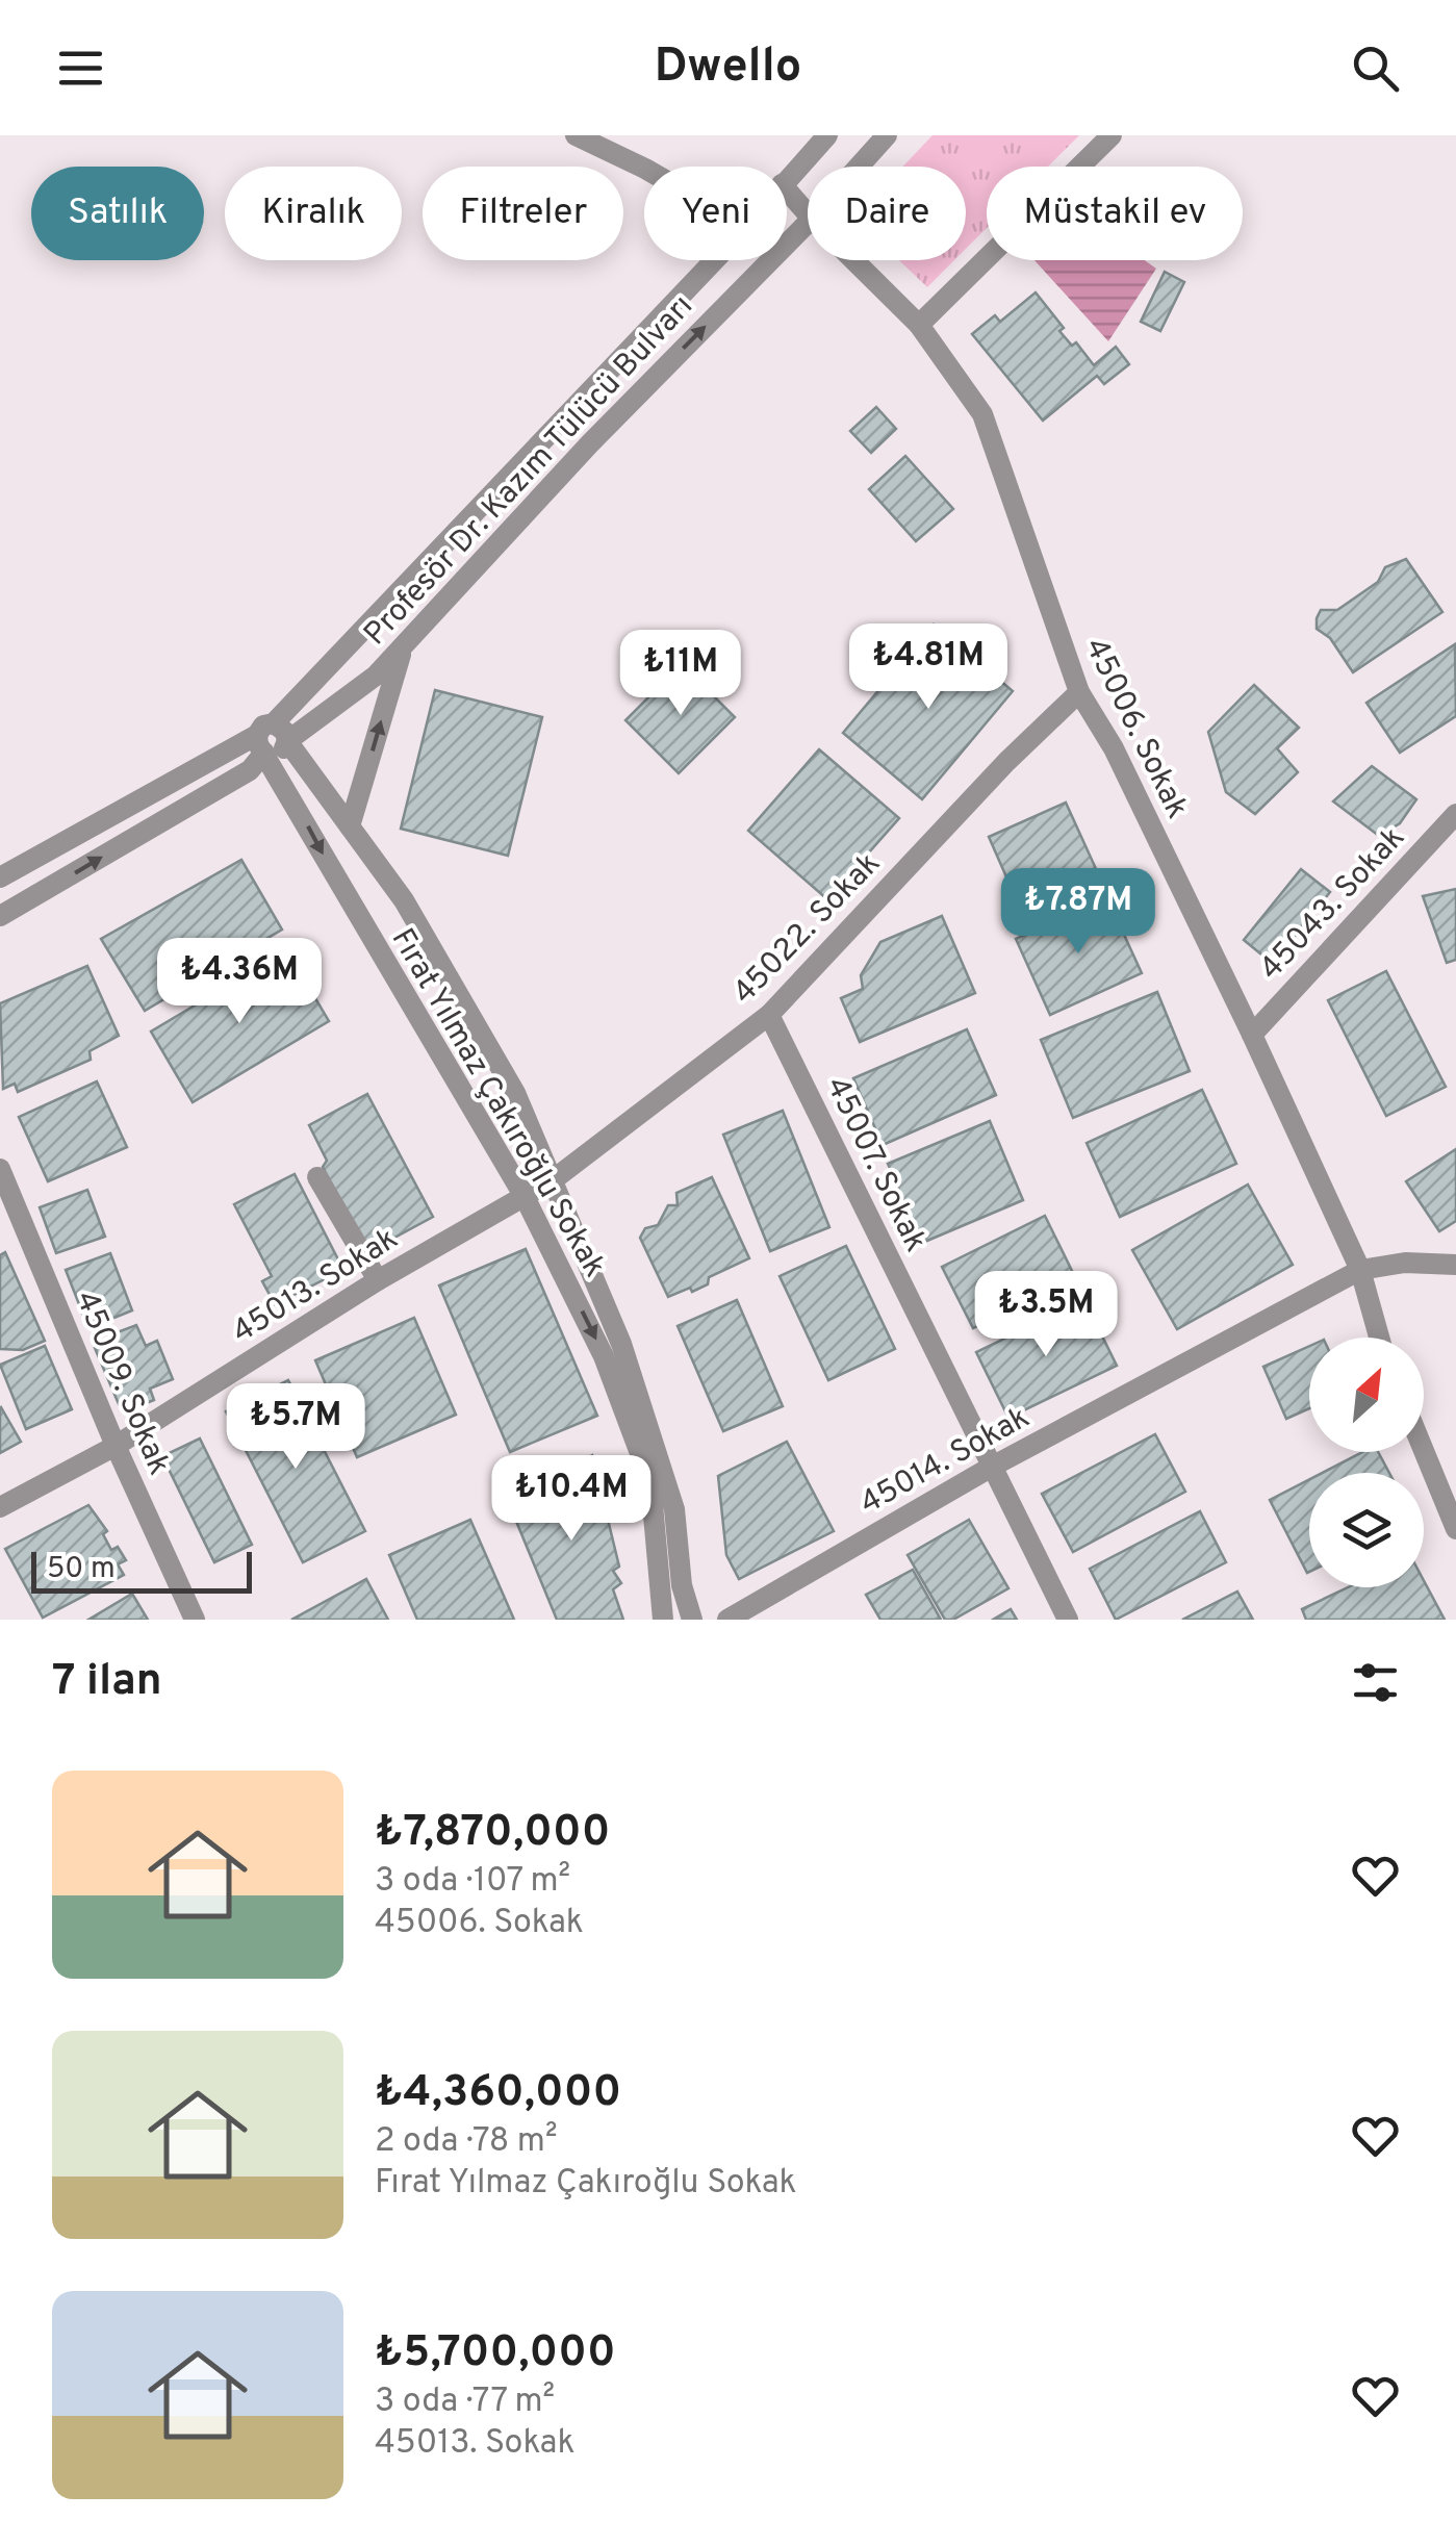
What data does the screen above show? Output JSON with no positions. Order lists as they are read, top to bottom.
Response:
{
  "streets": {
    "street": [
      "Profesör Dr. Kazım Tülücü Bulvarı",
      "45006. Sokak",
      "45043. Sokak",
      "45022. Sokak",
      "Fırat Yılmaz Çakıroğlu Sokak",
      "45007. Sokak",
      "45013. Sokak",
      "45009. Sokak",
      "45014. Sokak"
    ]
  },
  "crossings": [
    ["Profesör Dr. Kazım Tülücü Bulvarı", "Fırat Yılmaz Çakıroğlu Sokak"],
    ["45006. Sokak", "45043. Sokak"],
    ["45006. Sokak", "45022. Sokak"],
    ["45006. Sokak", "45014. Sokak"],
    ["45022. Sokak", "Fırat Yılmaz Çakıroğlu Sokak"],
    ["45022. Sokak", "45007. Sokak"],
    ["45022. Sokak", "45013. Sokak"],
    ["Fırat Yılmaz Çakıroğlu Sokak", "45013. Sokak"],
    ["45007. Sokak", "45014. Sokak"],
    ["45013. Sokak", "45009. Sokak"]
  ],
  "scale_bar": "50 m",
  "north": "top right",
  "page": {
    "header": "Dwello",
    "chip": [
      "Satılık",
      "Kiralık",
      "Filtreler",
      "Yeni",
      "Daire",
      "Müstakil ev"
    ],
    "price": [
      "₺4.81M",
      "₺11M",
      "₺7.87M",
      "₺4.36M",
      "₺3.5M",
      "₺5.7M",
      "₺10.4M"
    ],
    "scale": "50 m",
    "heading": "7 ilan",
    "list": [
      {
        "name": "₺7,870,000",
        "note": "3 oda · 107 m² · 45006. Sokak"
      },
      {
        "name": "₺4,360,000",
        "note": "2 oda · 78 m² · Fırat Yılmaz Çakıroğlu Sokak"
      },
      {
        "name": "₺5,700,000",
        "note": "3 oda · 77 m² · 45013. Sokak"
      }
    ]
  }
}
